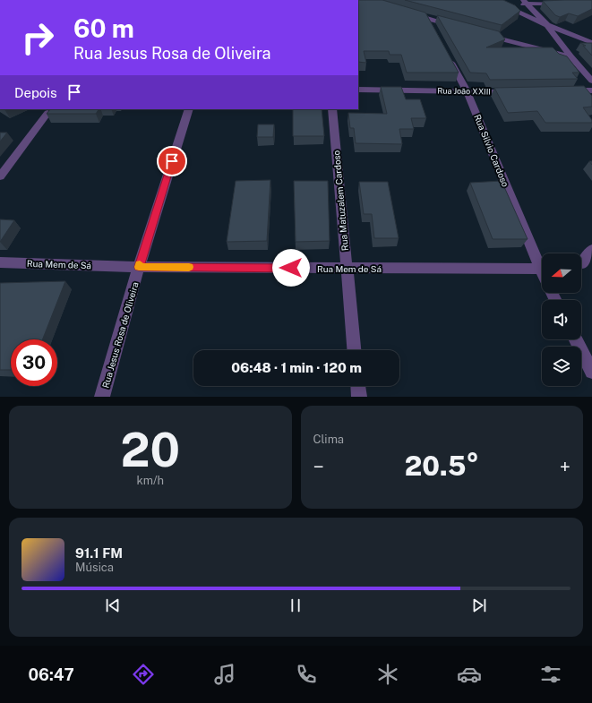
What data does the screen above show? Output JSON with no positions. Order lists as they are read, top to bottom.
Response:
{
  "streets": {
    "street": [
      "Rua João XXIII",
      "Rua Silvio Cardoso",
      "Rua Matuzalem Cardoso",
      "Rua Mem de Sá",
      "Rua Jesus Rosa de Oliveira"
    ]
  },
  "crossings": [
    ["Rua João XXIII", "Rua Silvio Cardoso"],
    ["Rua Matuzalem Cardoso", "Rua Mem de Sá"],
    ["Rua Mem de Sá", "Rua Jesus Rosa de Oliveira"]
  ],
  "north": "left",
  "page": {
    "turn": ["60 m", "Rua Jesus Rosa de Oliveira"],
    "then": "Depois",
    "limit": "30",
    "trip": "06:48 · 1 min · 120 m",
    "tile": [
      ["20", "km/h"],
      "Clima"
    ],
    "heat": ["−", "20.5°", "+"],
    "song": ["91.1 FM", "Música"],
    "tabs": "06:47"
  }
}
